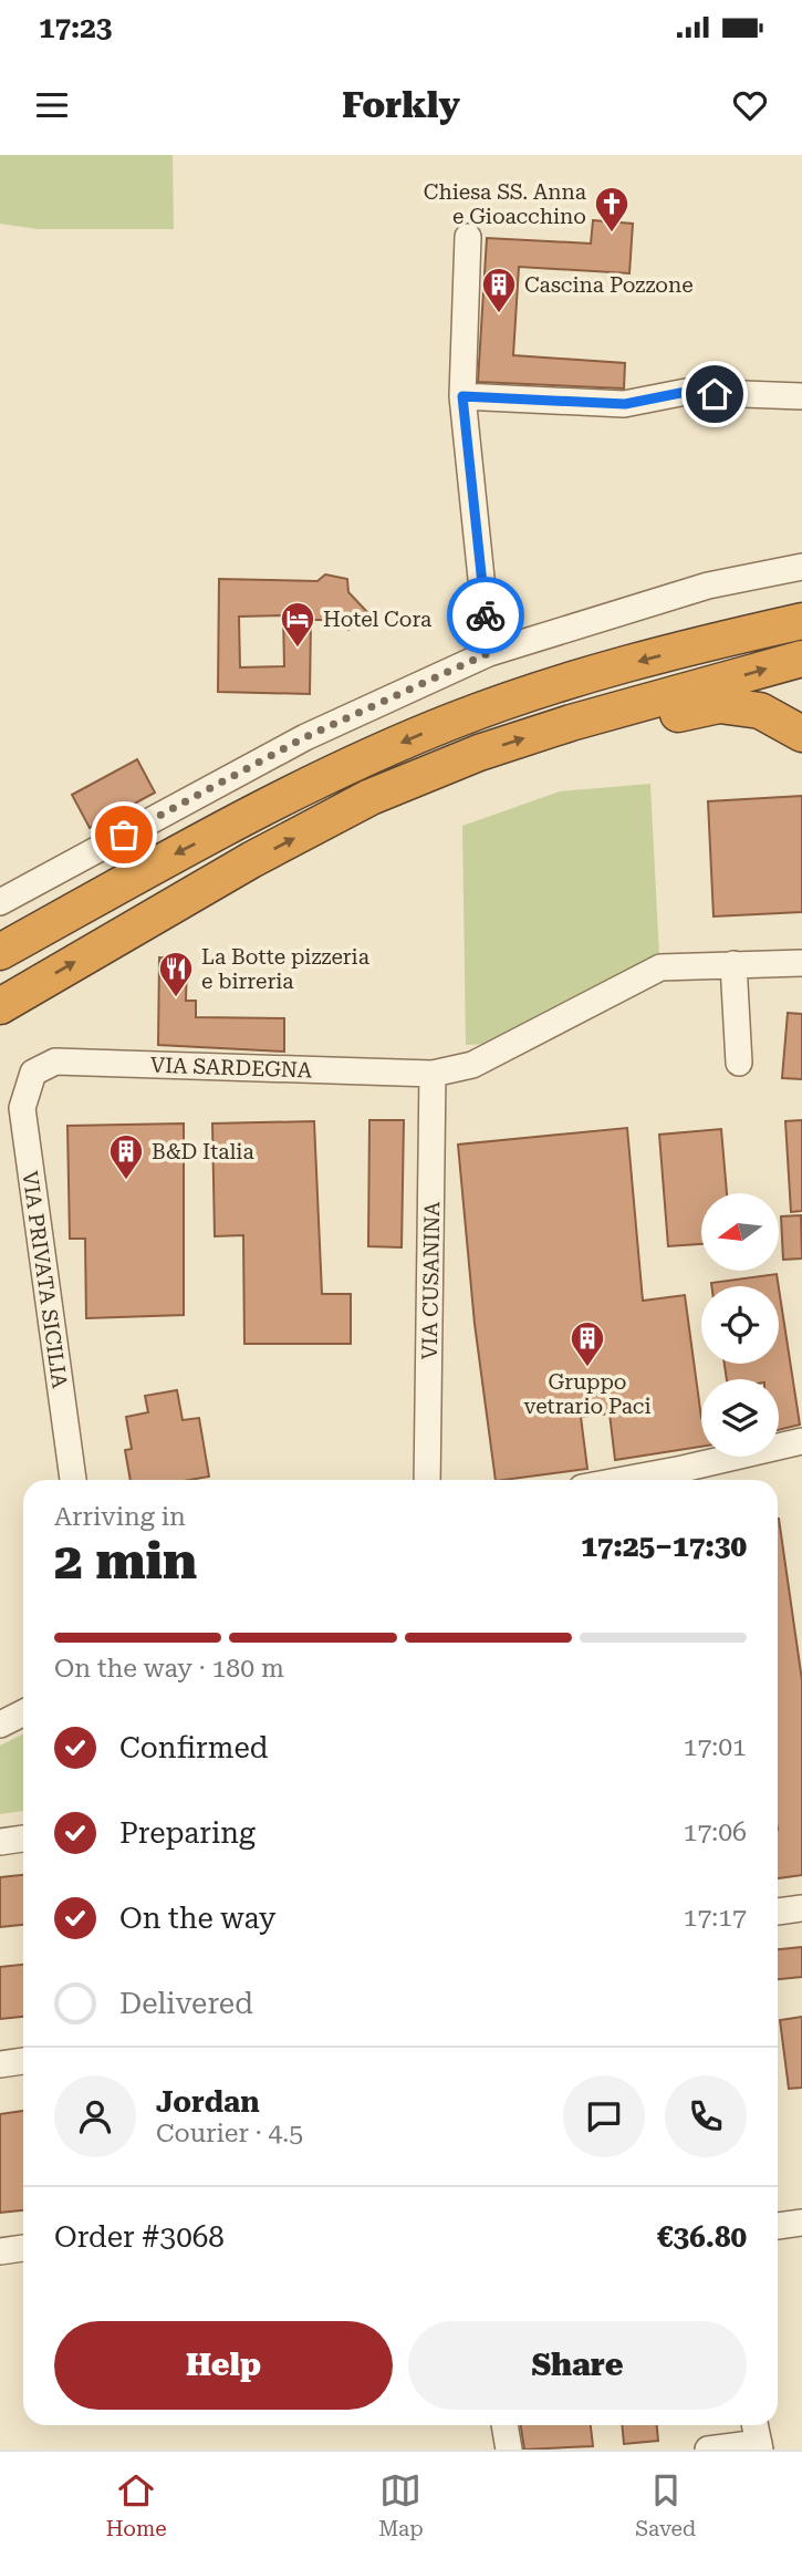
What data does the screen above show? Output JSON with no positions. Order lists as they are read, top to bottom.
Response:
{
  "streets": {
    "street": ["VIA SARDEGNA", "VIA PRIVATA SICILIA", "VIA CUSANINA"]
  },
  "crossings": [
    ["VIA SARDEGNA", "VIA PRIVATA SICILIA"],
    ["VIA SARDEGNA", "VIA CUSANINA"]
  ],
  "places": {
    "church": ["Chiesa SS. Anna e Gioacchino"],
    "building": ["Cascina Pozzone", "B&D Italia", "Gruppo vetrario Paci"],
    "hotel": ["Hotel Cora"],
    "restaurant": ["La Botte pizzeria e birreria"]
  },
  "north": "left",
  "page": {
    "status": "17:23",
    "header": "Forkly",
    "heading": ["2 min", "Arriving in", "17:25–17:30"],
    "panel": [
      "Jordan",
      "Courier · 4.5",
      "Order #3068",
      "€36.80"
    ],
    "bar": "On the way · 180 m",
    "list": [
      ["Confirmed", "17:01"],
      ["Preparing", "17:06"],
      ["On the way", "17:17"],
      "Delivered"
    ],
    "buttons": ["Help", "Share"],
    "tabs": ["Home", "Map", "Saved"]
  }
}
